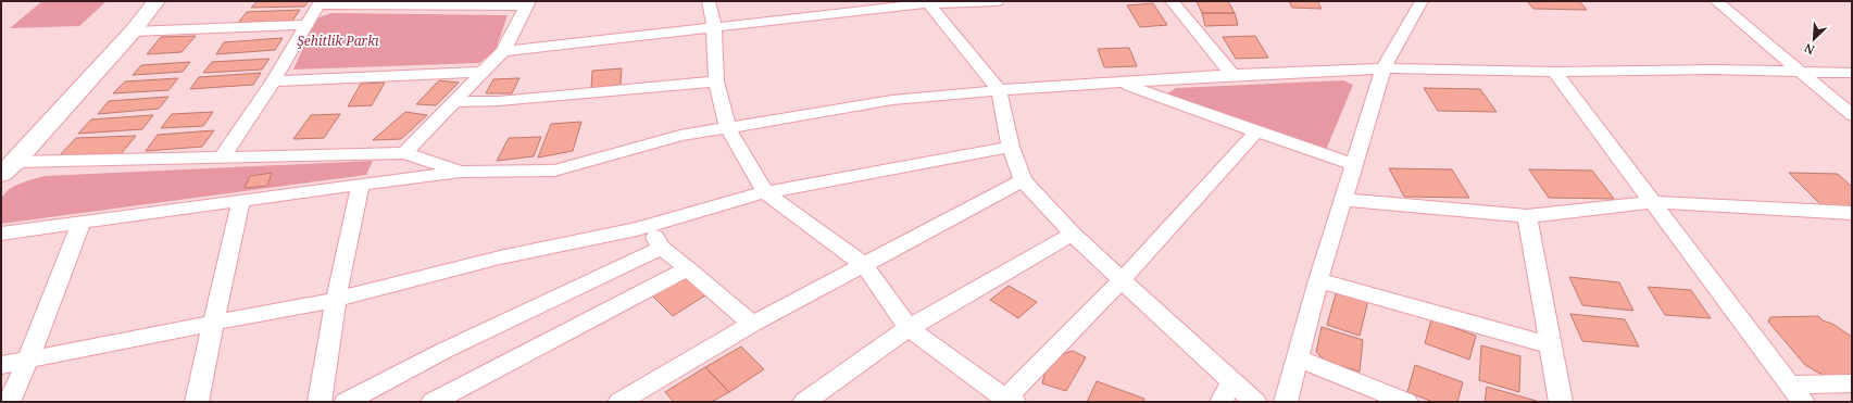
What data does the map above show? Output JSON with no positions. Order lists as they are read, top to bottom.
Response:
{
  "parks": ["Şehitlik Parkı"],
  "north": "bottom left"
}
